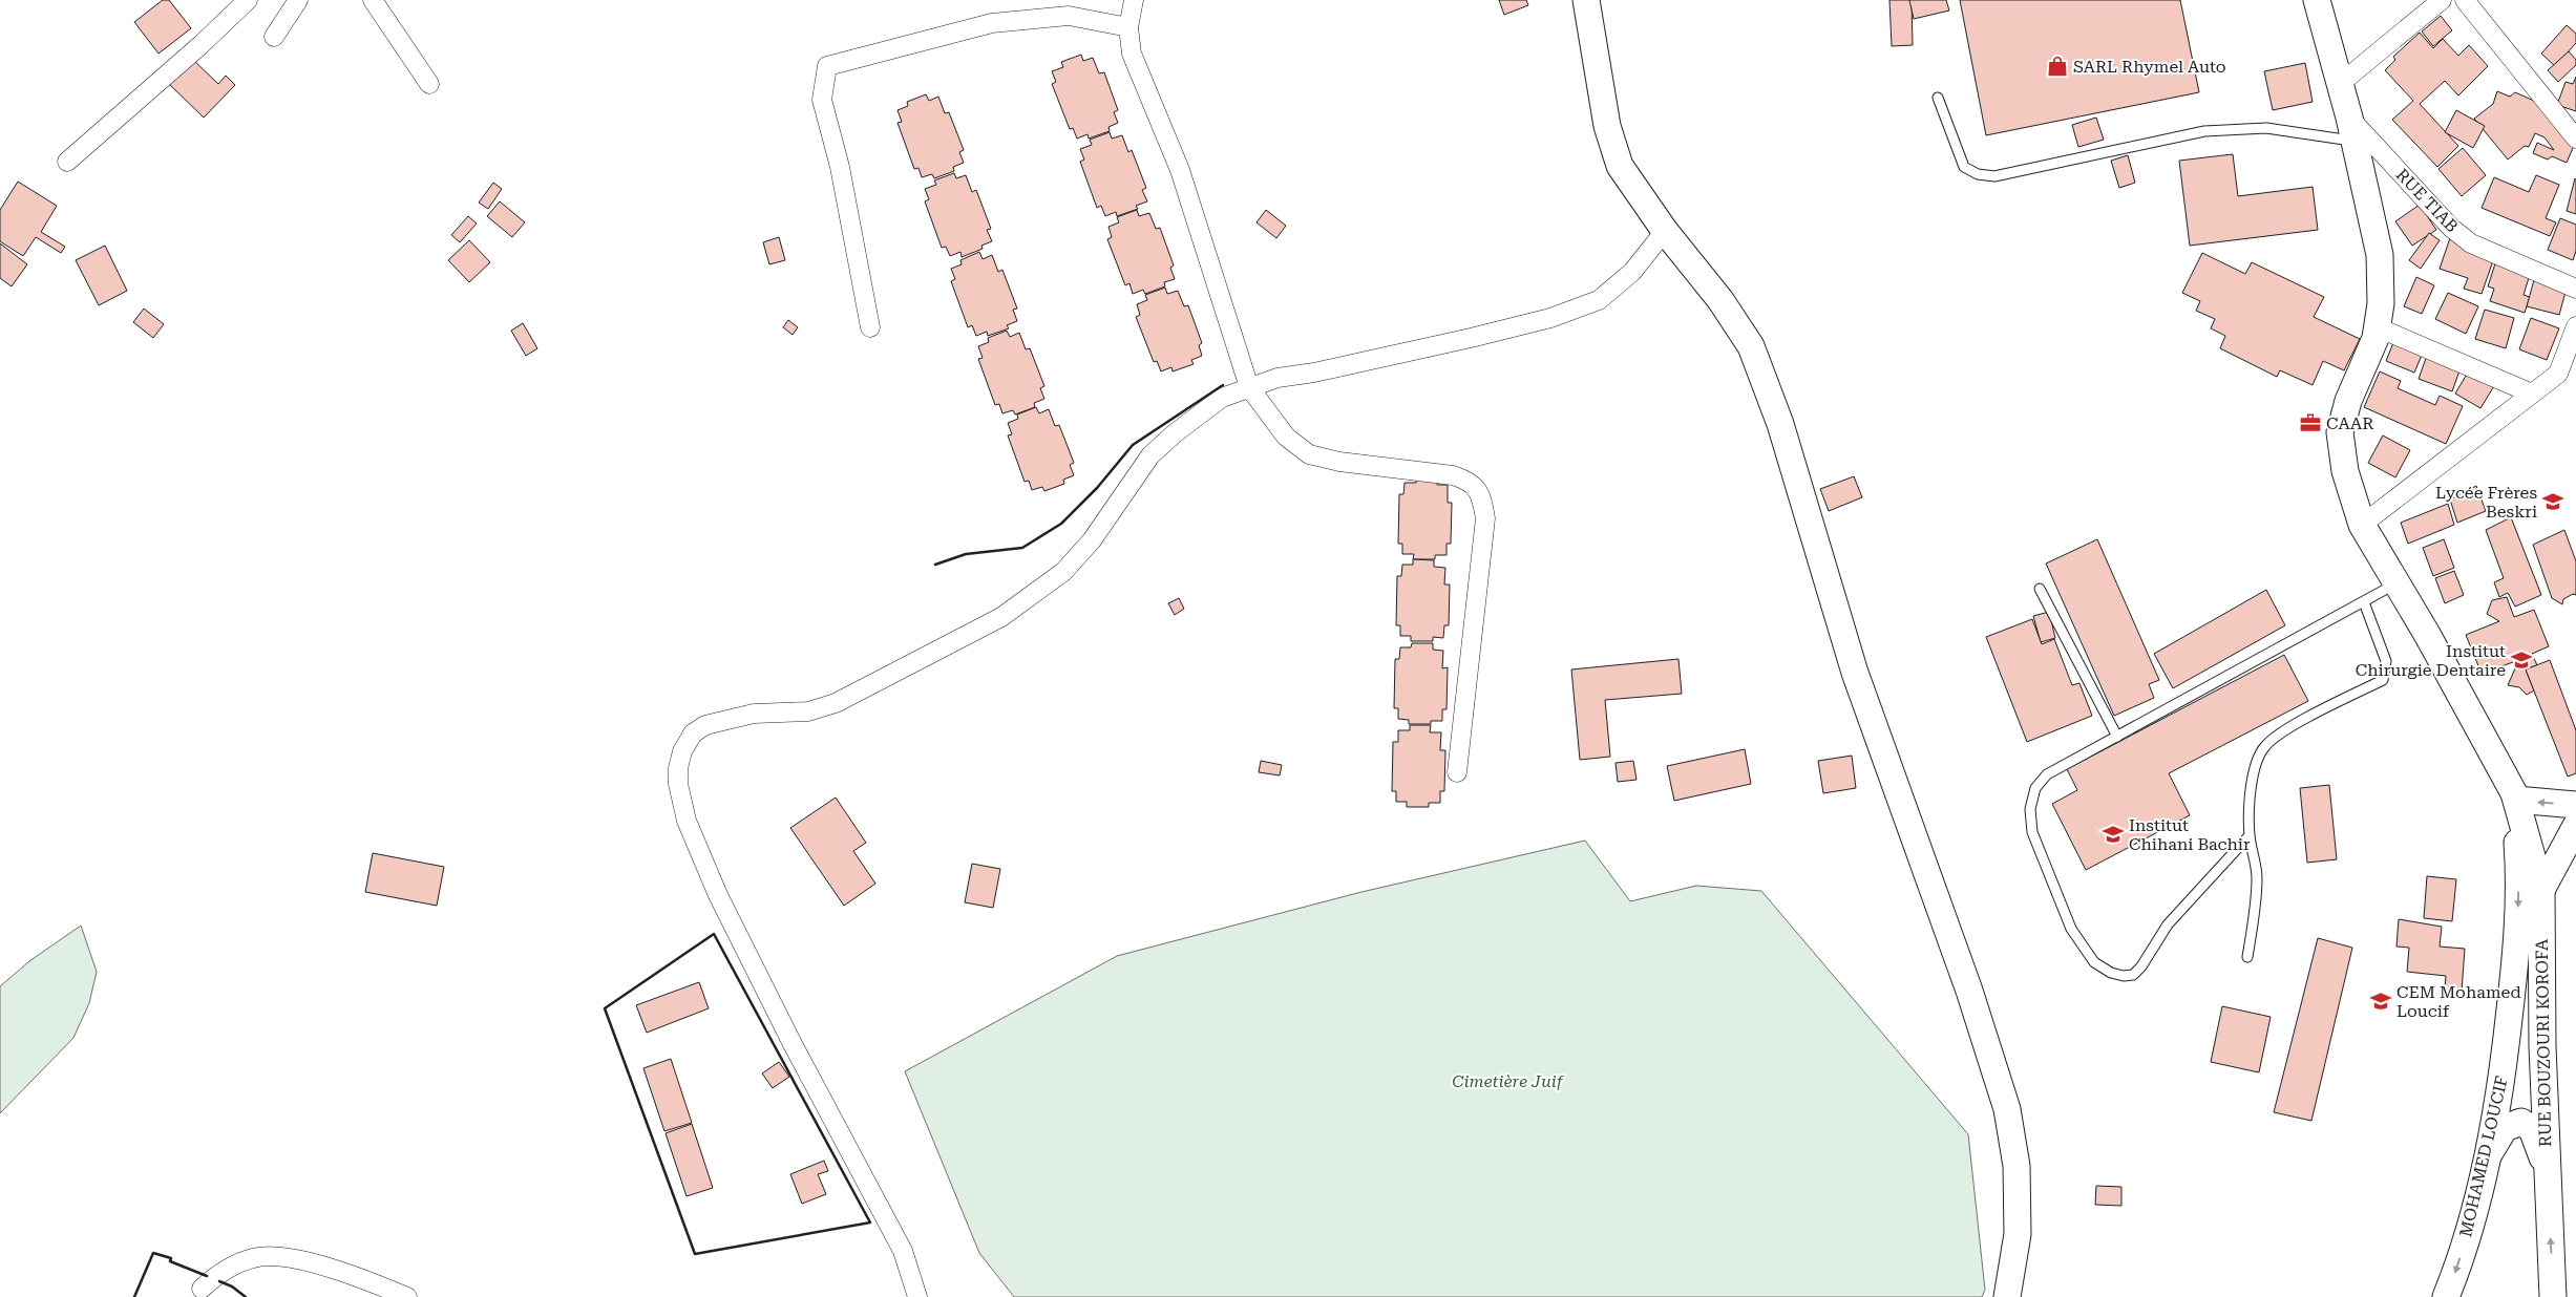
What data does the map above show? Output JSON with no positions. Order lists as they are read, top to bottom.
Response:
{
  "streets": {
    "main road": ["RUE BOUZOURI KOROFA", "MOHAMED LOUCIF"],
    "street": ["RUE TIAB"]
  },
  "crossings": [
    ["RUE BOUZOURI KOROFA", "MOHAMED LOUCIF"]
  ],
  "one_way": ["MOHAMED LOUCIF"],
  "parks": ["Cimetière Juif"],
  "places": {
    "shop": ["SARL Rhymel Auto"],
    "office": ["CAAR"],
    "school or university": [
      "Lycée Frères Beskri",
      "Institut Chirurgie Dentaire",
      "Institut Chihani Bachir",
      "CEM Mohamed Loucif"
    ]
  }
}
